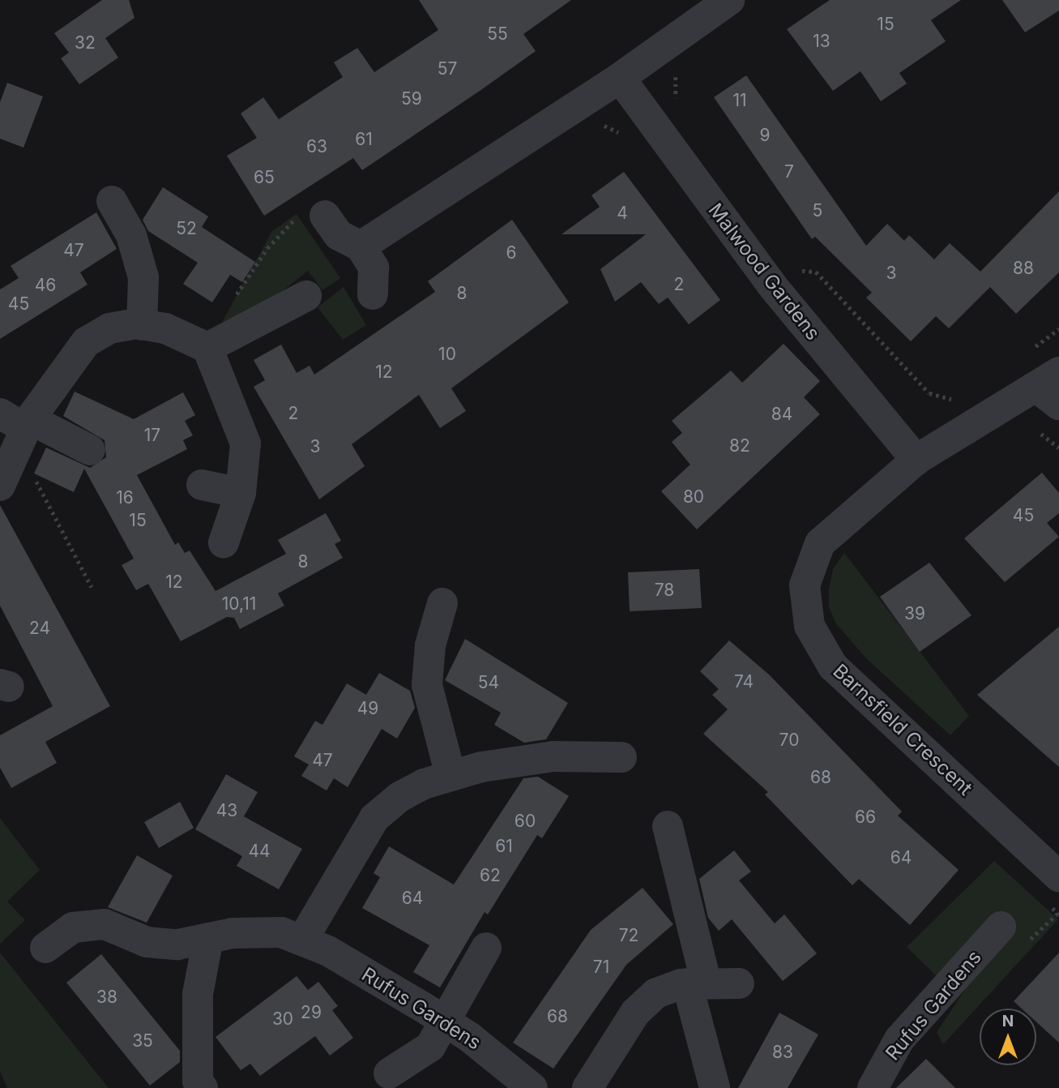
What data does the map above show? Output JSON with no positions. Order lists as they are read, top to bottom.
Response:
{
  "streets": {
    "street": ["Malwood Gardens", "Barnsfield Crescent", "Rufus Gardens"]
  },
  "crossings": [
    ["Malwood Gardens", "Barnsfield Crescent"]
  ],
  "house_numbers": [
    "15",
    "55",
    "13",
    "32",
    "57",
    "59",
    "11",
    "9",
    "61",
    "63",
    "7",
    "65",
    "5",
    "4",
    "52",
    "47",
    "6",
    "88",
    "3",
    "2",
    "46",
    "8",
    "45",
    "10",
    "12",
    "2",
    "84",
    "17",
    "82",
    "3",
    "80",
    "16",
    "45",
    "15",
    "8",
    "12",
    "78",
    "10,11",
    "39",
    "24",
    "74",
    "54",
    "49",
    "70",
    "47",
    "68",
    "43",
    "66",
    "60",
    "61",
    "44",
    "64",
    "62",
    "64",
    "72",
    "71",
    "38",
    "29",
    "68",
    "30",
    "35",
    "83"
  ],
  "north": "top"
}
